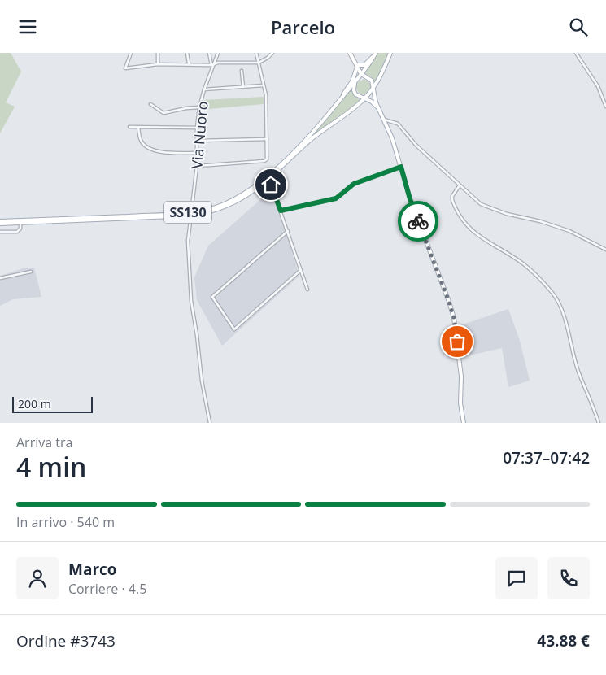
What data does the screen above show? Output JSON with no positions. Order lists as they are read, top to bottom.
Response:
{
  "streets": {
    "main road": ["SS130"],
    "street": ["Via Nuoro"]
  },
  "scale_bar": "200 m",
  "page": {
    "header": "Parcelo",
    "scale": "200 m",
    "heading": ["4 min", "Arriva tra", "07:37–07:42"],
    "panel": [
      "Marco",
      "Corriere · 4.5",
      "Ordine #3743",
      "43.88 €"
    ],
    "bar": "In arrivo · 540 m"
  }
}
